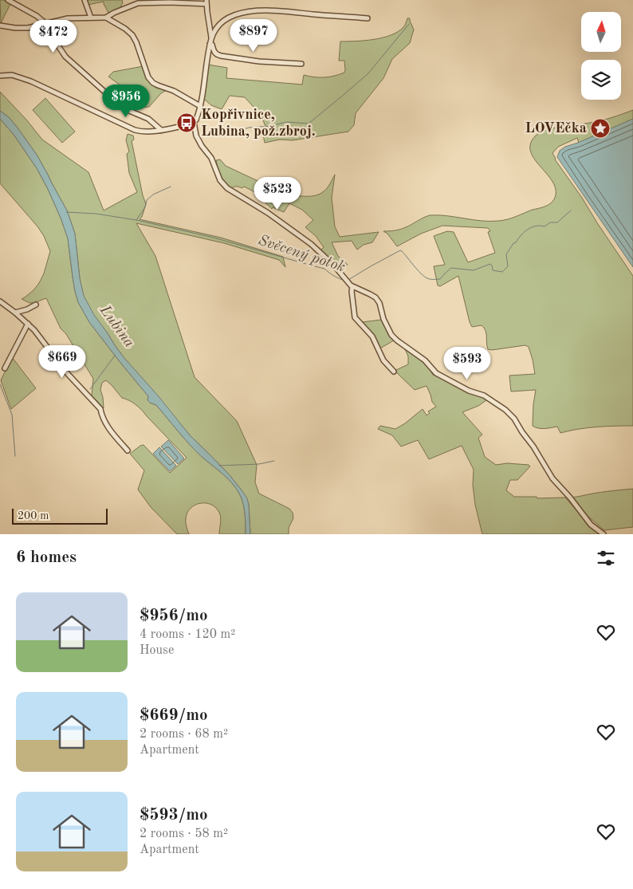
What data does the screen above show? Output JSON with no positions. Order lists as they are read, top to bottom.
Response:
{
  "water": ["Svěcený potok", "Lubina"],
  "places": {
    "bus stop": ["Kopřivnice, Lubina, pož.zbroj."],
    "place": ["LOVEčka"]
  },
  "scale_bar": "200 m",
  "north": "top",
  "page": {
    "price": [
      "$897",
      "$472",
      "$956",
      "$523",
      "$669",
      "$593"
    ],
    "scale": "200 m",
    "heading": "6 homes",
    "list": [
      {
        "name": "$956/mo",
        "note": "4 rooms · 120 m² · House"
      },
      {
        "name": "$669/mo",
        "note": "2 rooms · 68 m² · Apartment"
      },
      {
        "name": "$593/mo",
        "note": "2 rooms · 58 m² · Apartment"
      }
    ]
  }
}
